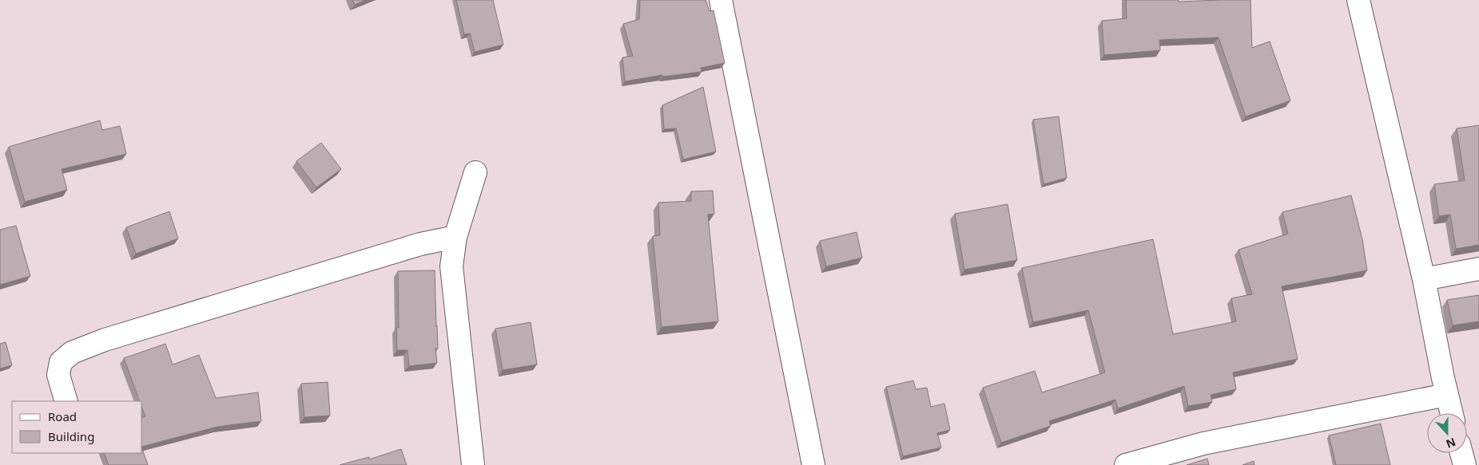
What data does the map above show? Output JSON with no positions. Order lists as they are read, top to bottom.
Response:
{
  "legend": ["Road", "Building"],
  "north": "bottom"
}
